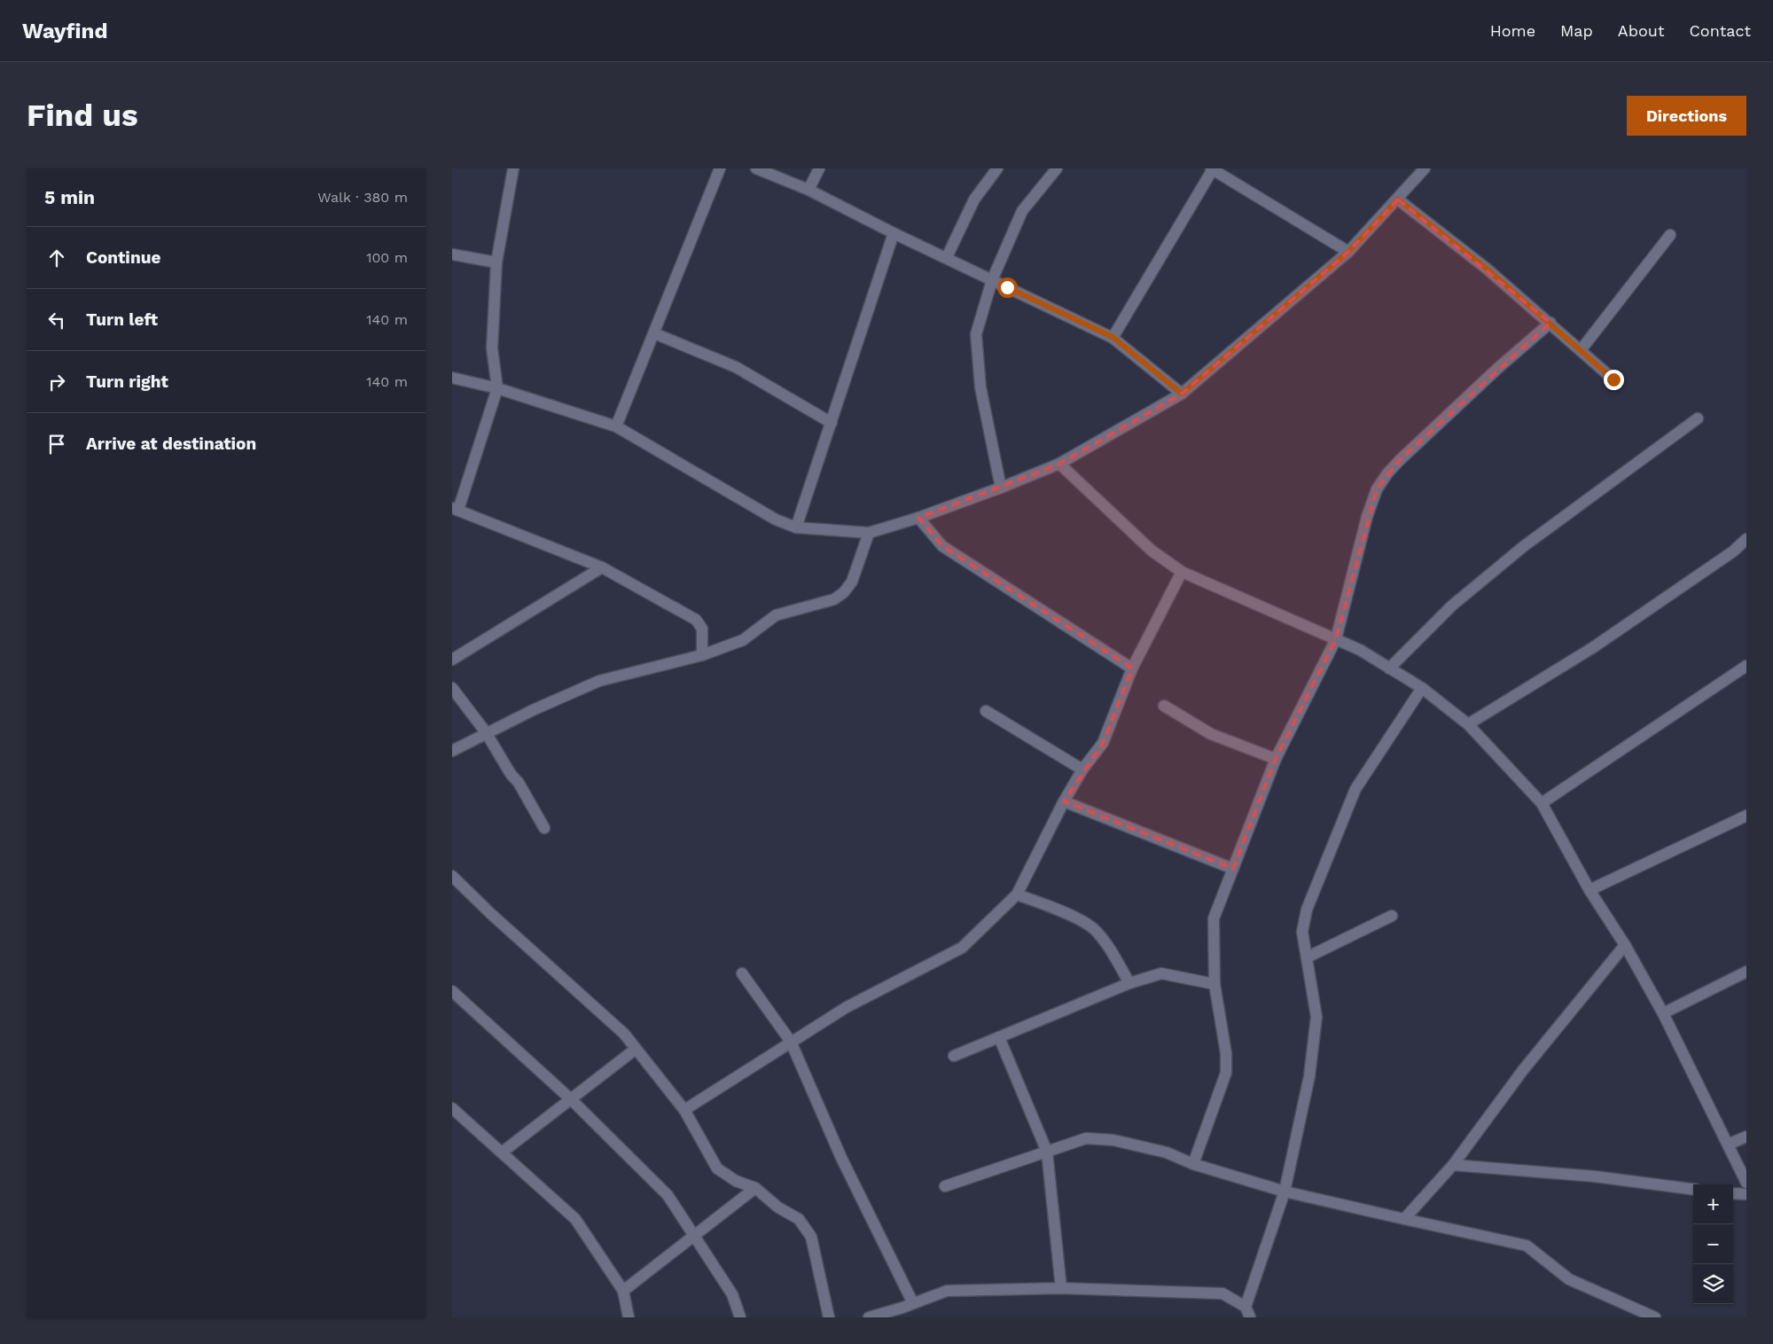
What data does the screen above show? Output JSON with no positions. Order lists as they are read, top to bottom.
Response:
{
  "page": {
    "header": "Wayfind",
    "nav": [
      "Home",
      "Map",
      "About",
      "Contact"
    ],
    "buttons": "Directions",
    "title": "Find us",
    "heading": ["5 min", "Walk · 380 m"],
    "list": [
      ["Continue", "100 m"],
      ["Turn left", "140 m"],
      ["Turn right", "140 m"],
      "Arrive at destination"
    ],
    "map_buttons": ["+", "−"]
  }
}
